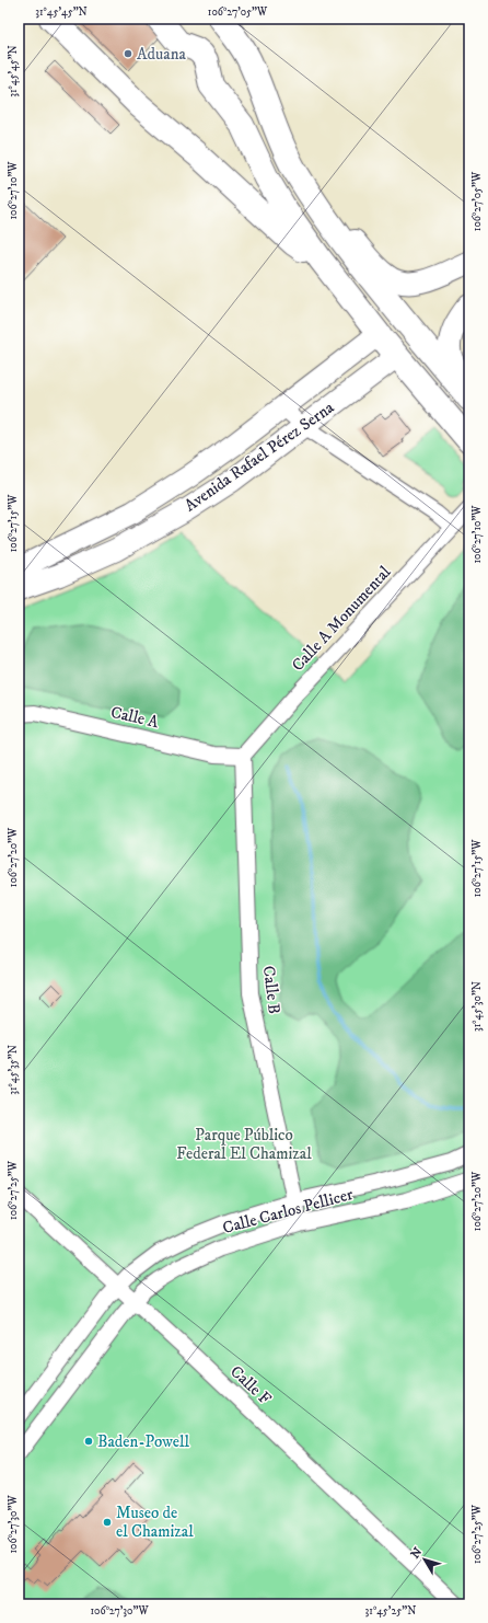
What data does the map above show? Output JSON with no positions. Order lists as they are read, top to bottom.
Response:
{
  "streets": {
    "main road": ["Avenida Rafael Pérez Serna"],
    "street": [
      "Calle A Monumental",
      "Calle A",
      "Calle B",
      "Calle Carlos Pellicer",
      "Calle F"
    ]
  },
  "crossings": [
    ["Calle A Monumental", "Calle A"],
    ["Calle A Monumental", "Calle B"],
    ["Calle A", "Calle B"],
    ["Calle B", "Calle Carlos Pellicer"],
    ["Calle Carlos Pellicer", "Calle F"]
  ],
  "parks": ["Parque Público Federal El Chamizal"],
  "places": ["Aduana", "Baden-Powell", "Museo de el Chamizal"],
  "north": "top left",
  "coordinates": [
    "31°45'45\"N",
    "106°27'05\"W",
    "106°27'10\"W",
    "106°27'15\"W",
    "106°27'20\"W",
    "31°45'30\"N",
    "31°45'35\"N",
    "106°27'25\"W",
    "106°27'30\"W",
    "31°45'25\"N"
  ]
}
